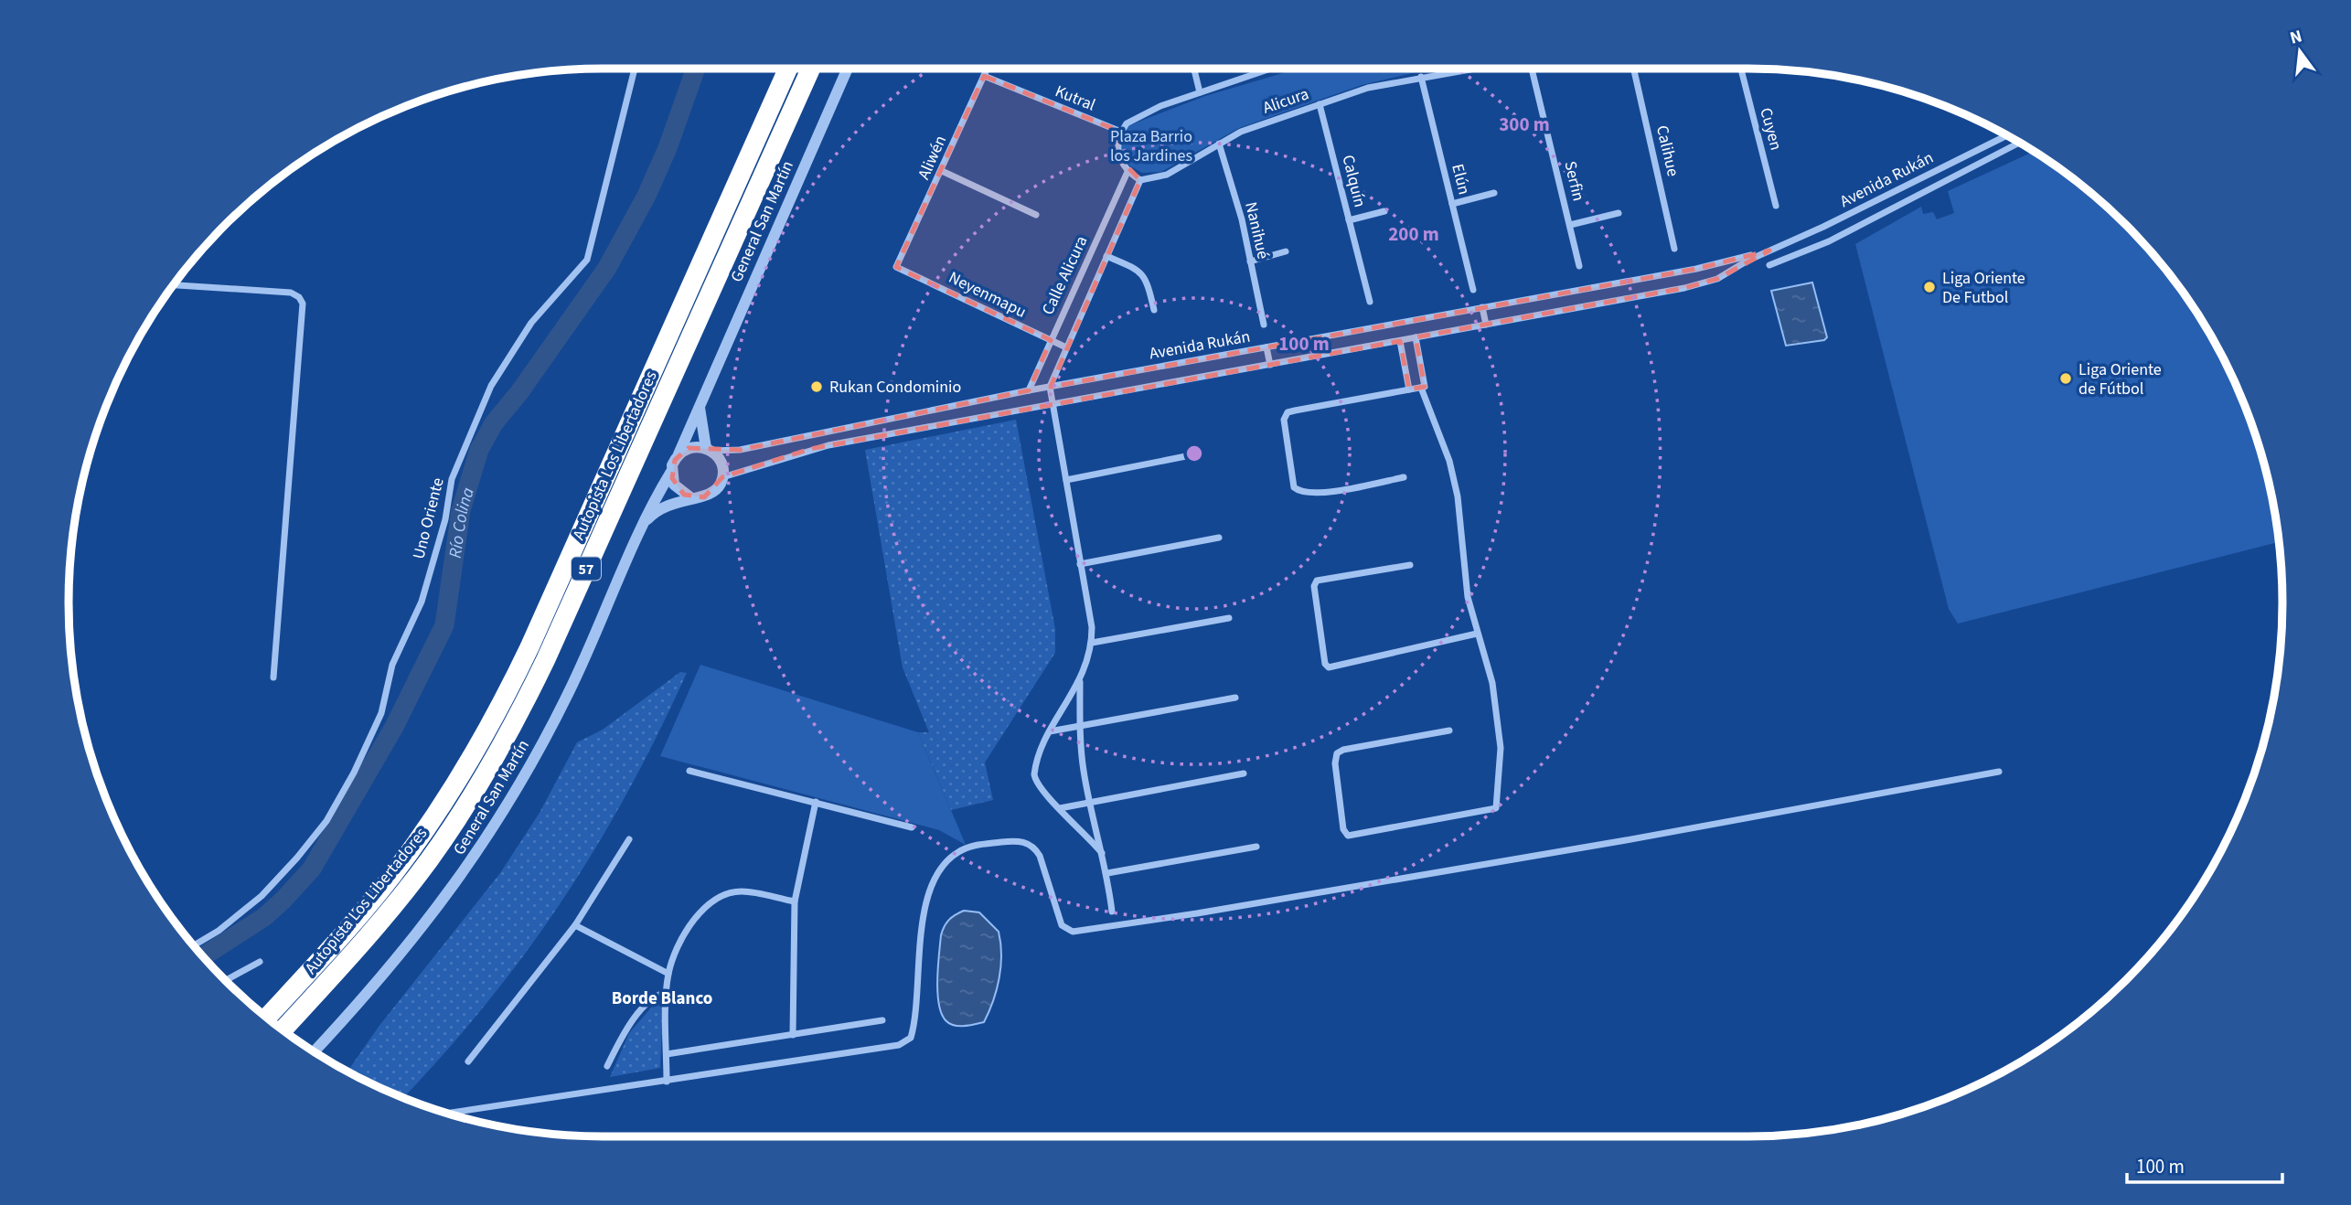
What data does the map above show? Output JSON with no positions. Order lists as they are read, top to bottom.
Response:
{
  "streets": {
    "highway": ["Autopista Los Libertadores", "57"],
    "street": [
      "Kutral",
      "Alicura",
      "Cuyen",
      "Calihue",
      "Aliwén",
      "Elún",
      "Avenida Rukán",
      "Calquín",
      "Serfin",
      "General San Martín",
      "Nanihué",
      "Calle Alicura",
      "Neyenmapu",
      "Uno Oriente"
    ]
  },
  "crossings": [
    ["Kutral", "Aliwén"],
    ["Alicura", "Elún"],
    ["Alicura", "Calquín"],
    ["Alicura", "Nanihué"],
    ["Alicura", "Calle Alicura"],
    ["Aliwén", "Neyenmapu"],
    ["Avenida Rukán", "General San Martín"],
    ["Avenida Rukán", "Calle Alicura"],
    ["Calle Alicura", "Neyenmapu"]
  ],
  "districts": ["Borde Blanco"],
  "water": ["Río Colina"],
  "parks": ["Plaza Barrio los Jardines"],
  "places": ["Liga Oriente De Futbol", "Liga Oriente de Fútbol", "Rukan Condominio"],
  "scale_bar": "100 m",
  "north": "top",
  "rings": ["300 m", "200 m", "100 m"]
}
